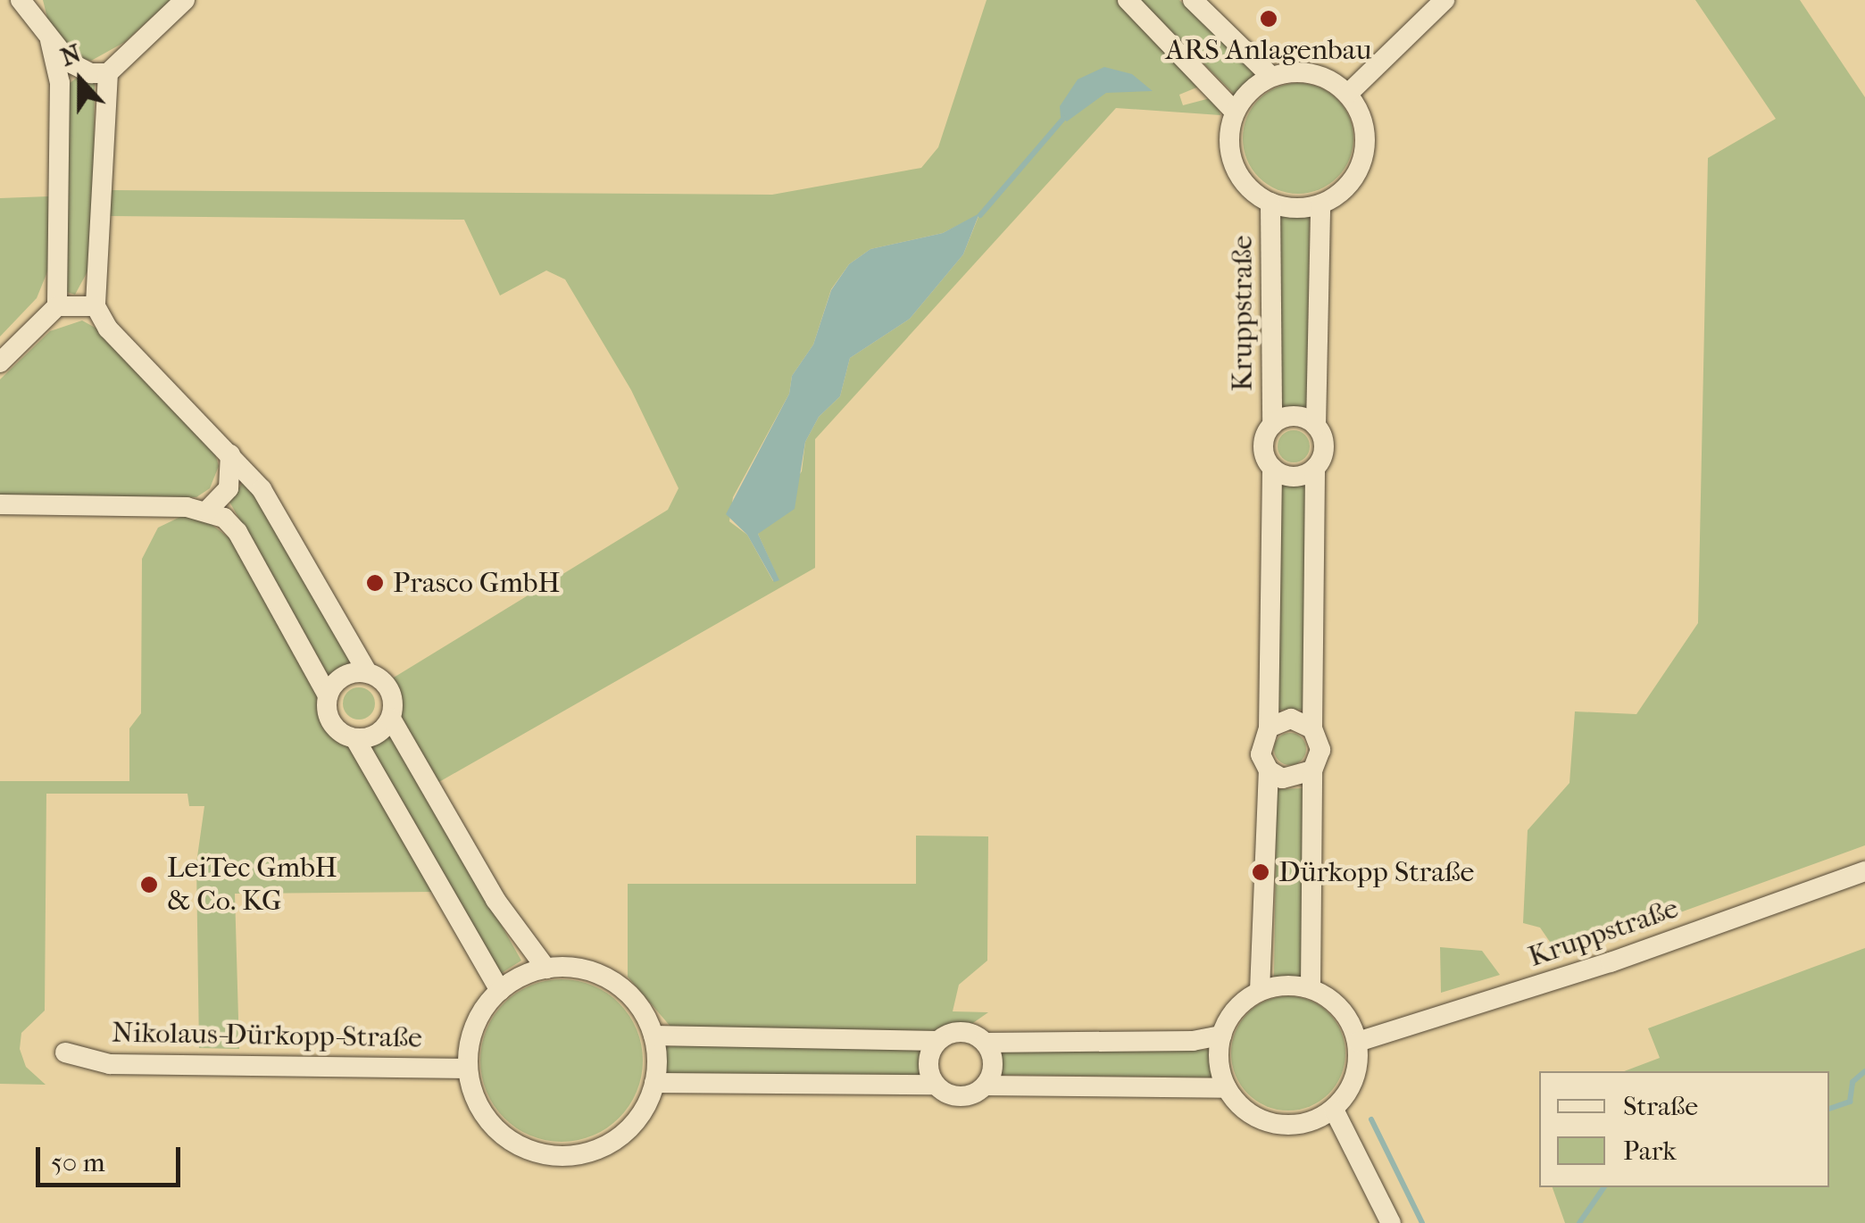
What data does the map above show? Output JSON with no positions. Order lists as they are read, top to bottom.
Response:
{
  "streets": {
    "street": ["Kruppstraße", "Nikolaus-Dürkopp-Straße"]
  },
  "places": [
    "ARS Anlagenbau",
    "Prasco GmbH",
    "Dürkopp Straße",
    "LeiTec GmbH & Co. KG"
  ],
  "legend": ["Straße", "Park"],
  "scale_bar": "50 m",
  "north": "top"
}
